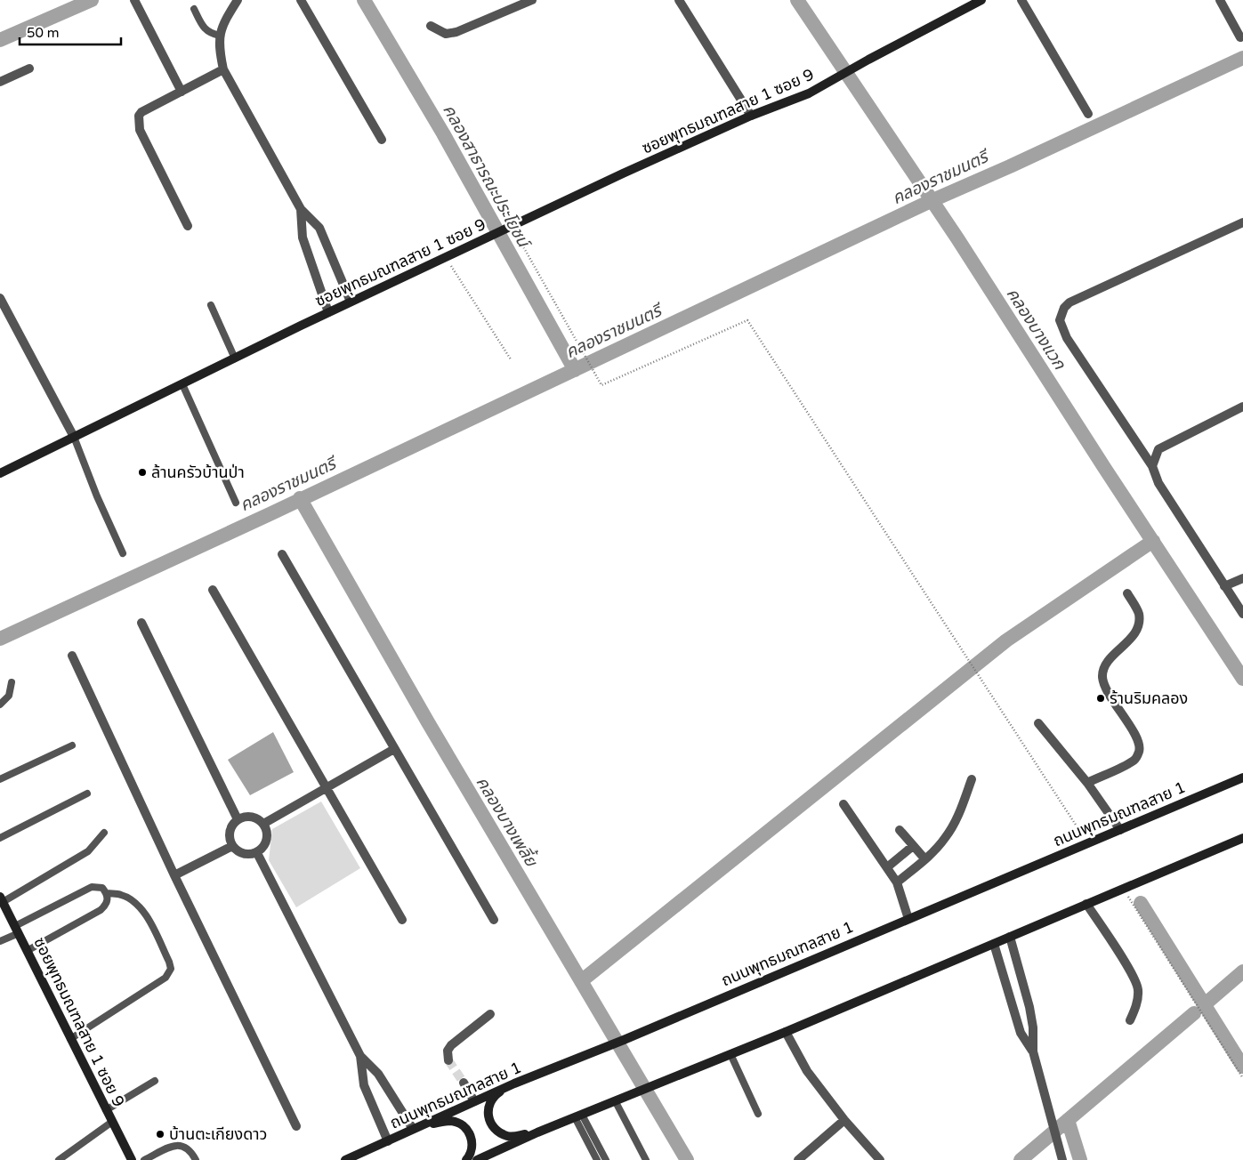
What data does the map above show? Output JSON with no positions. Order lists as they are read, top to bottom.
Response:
{
  "streets": {
    "main road": ["ซอยพุทธมณฑลสาย 1 ซอย 9", "ถนนพุทธมณฑลสาย 1"]
  },
  "water": [
    "คลองสาธารณะประโยชน์",
    "คลองราชมนตรี",
    "คลองบางแวก",
    "คลองบางเพลี้ย"
  ],
  "places": ["ล้านครัวบ้านป่า", "ร้านริมคลอง", "บ้านตะเกียงดาว"],
  "scale_bar": "50 m"
}
